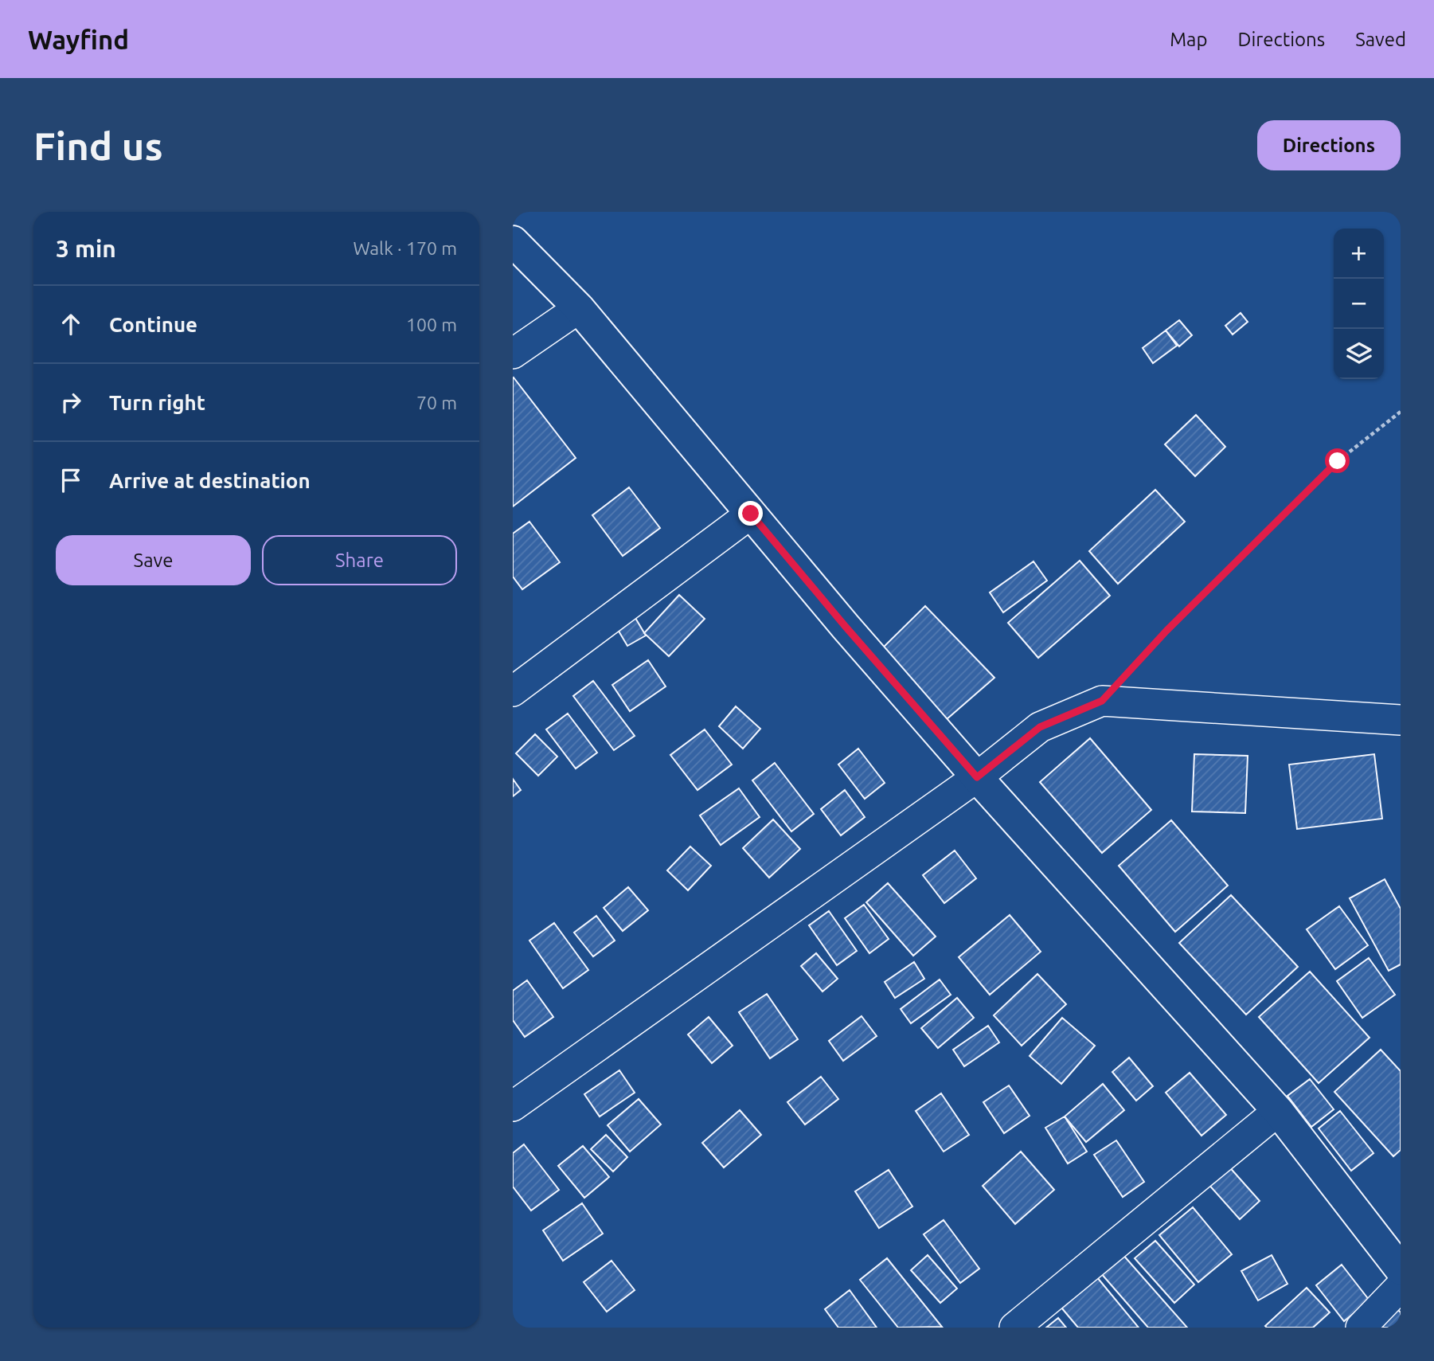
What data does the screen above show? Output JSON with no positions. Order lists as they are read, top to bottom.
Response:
{
  "page": {
    "header": "Wayfind",
    "nav": ["Map", "Directions", "Saved"],
    "buttons": [
      "Directions",
      ["Save", "Share"]
    ],
    "title": "Find us",
    "heading": ["3 min", "Walk · 170 m"],
    "map_buttons": ["+", "−"],
    "list": [
      ["Continue", "100 m"],
      ["Turn right", "70 m"],
      "Arrive at destination"
    ]
  }
}
